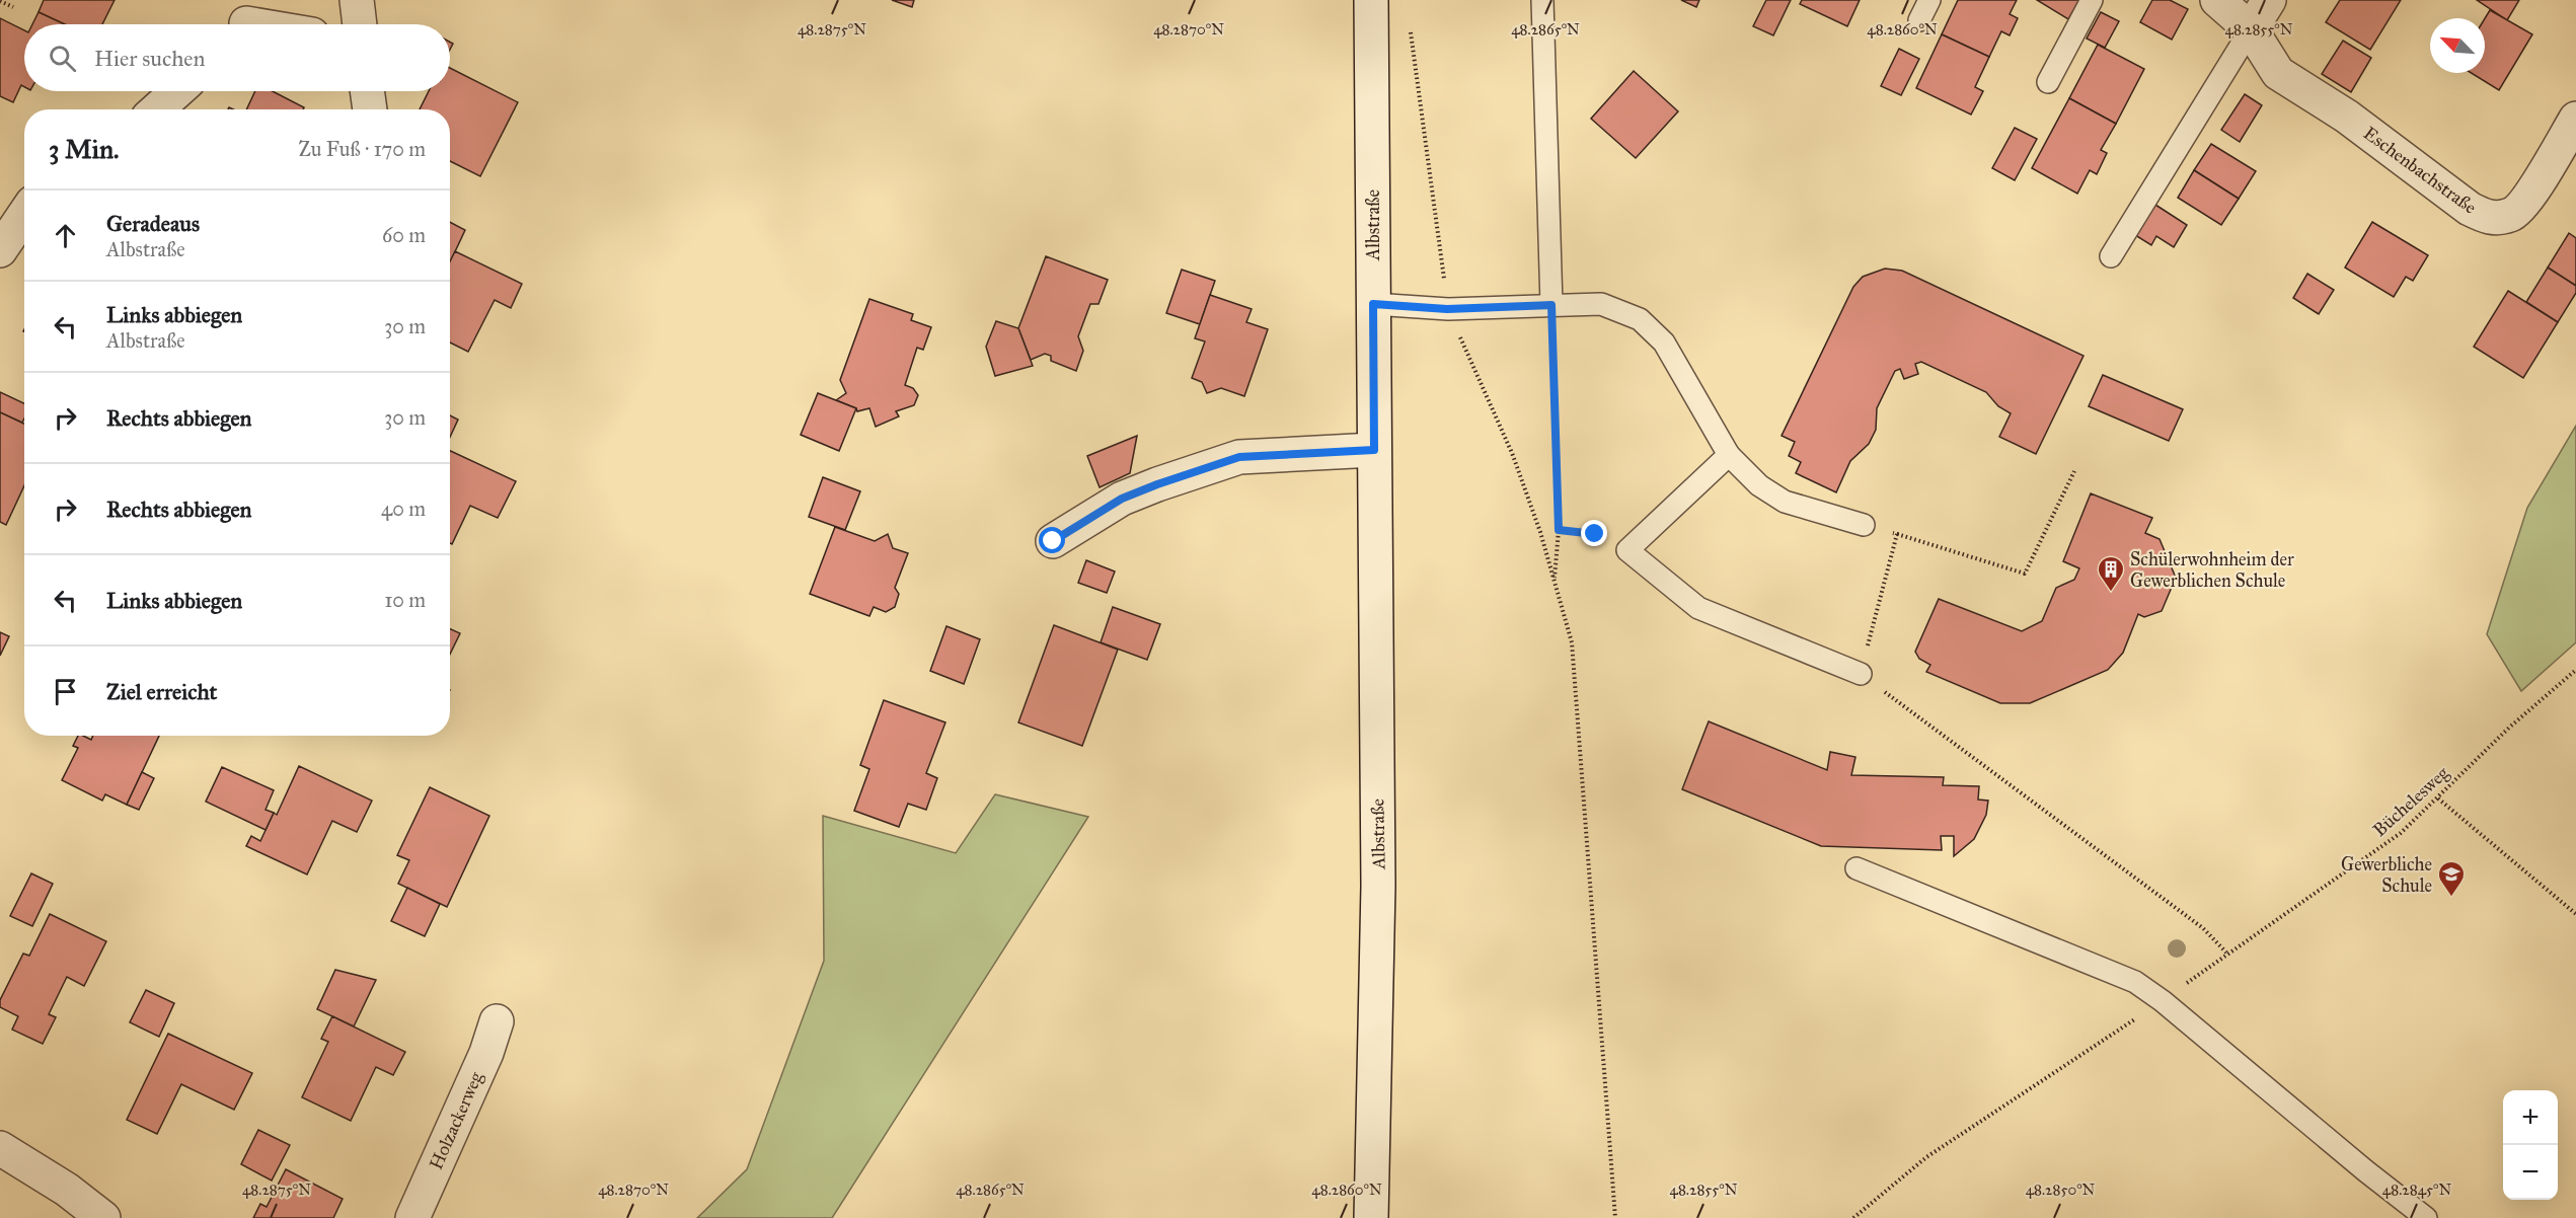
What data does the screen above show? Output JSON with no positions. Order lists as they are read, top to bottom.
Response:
{
  "streets": {
    "street": ["Eschenbachstraße", "Albstraße", "Holzackerweg"],
    "path": ["Büchelesweg"]
  },
  "places": {
    "building": ["Schülerwohnheim der Gewerblichen Schule"],
    "school or university": ["Gewerbliche Schule"]
  },
  "north": "top left",
  "page": {
    "search": "Hier suchen",
    "heading": ["3 Min.", "Zu Fuß · 170 m"],
    "list": [
      ["Geradeaus", "Albstraße", "60 m"],
      ["Links abbiegen", "Albstraße", "30 m"],
      ["Rechts abbiegen", "30 m"],
      ["Rechts abbiegen", "40 m"],
      ["Links abbiegen", "10 m"],
      "Ziel erreicht"
    ],
    "map_buttons": ["+", "−"]
  },
  "coordinates": [
    "48.2875°N",
    "48.2870°N",
    "48.2865°N",
    "48.2860°N",
    "48.2855°N",
    "48.2850°N",
    "48.2845°N"
  ]
}
